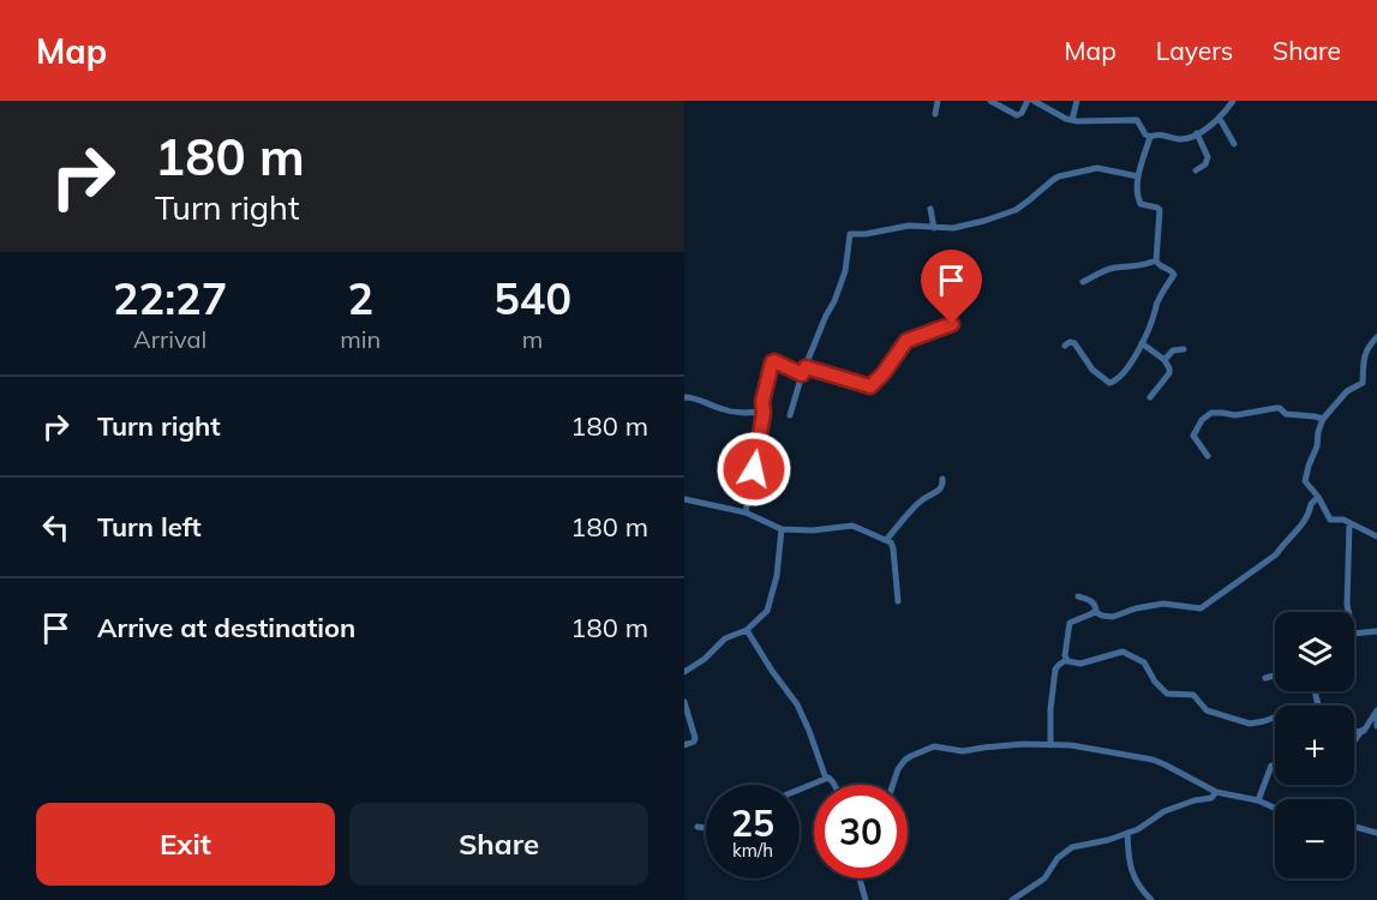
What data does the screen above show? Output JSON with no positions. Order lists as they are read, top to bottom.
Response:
{
  "page": {
    "header": "Map",
    "nav": ["Map", "Layers", "Share"],
    "turn": ["180 m", "Turn right"],
    "eta": [
      "22:27",
      "Arrival",
      "2",
      "min",
      "540",
      "m"
    ],
    "list": [
      {
        "name": "Turn right",
        "value": "180 m"
      },
      {
        "name": "Turn left",
        "value": "180 m"
      },
      {
        "name": "Arrive at destination",
        "value": "180 m"
      }
    ],
    "map_buttons": ["+", "−"],
    "speed": "25 km/h",
    "limit": "30",
    "buttons": ["Exit", "Share"]
  }
}
